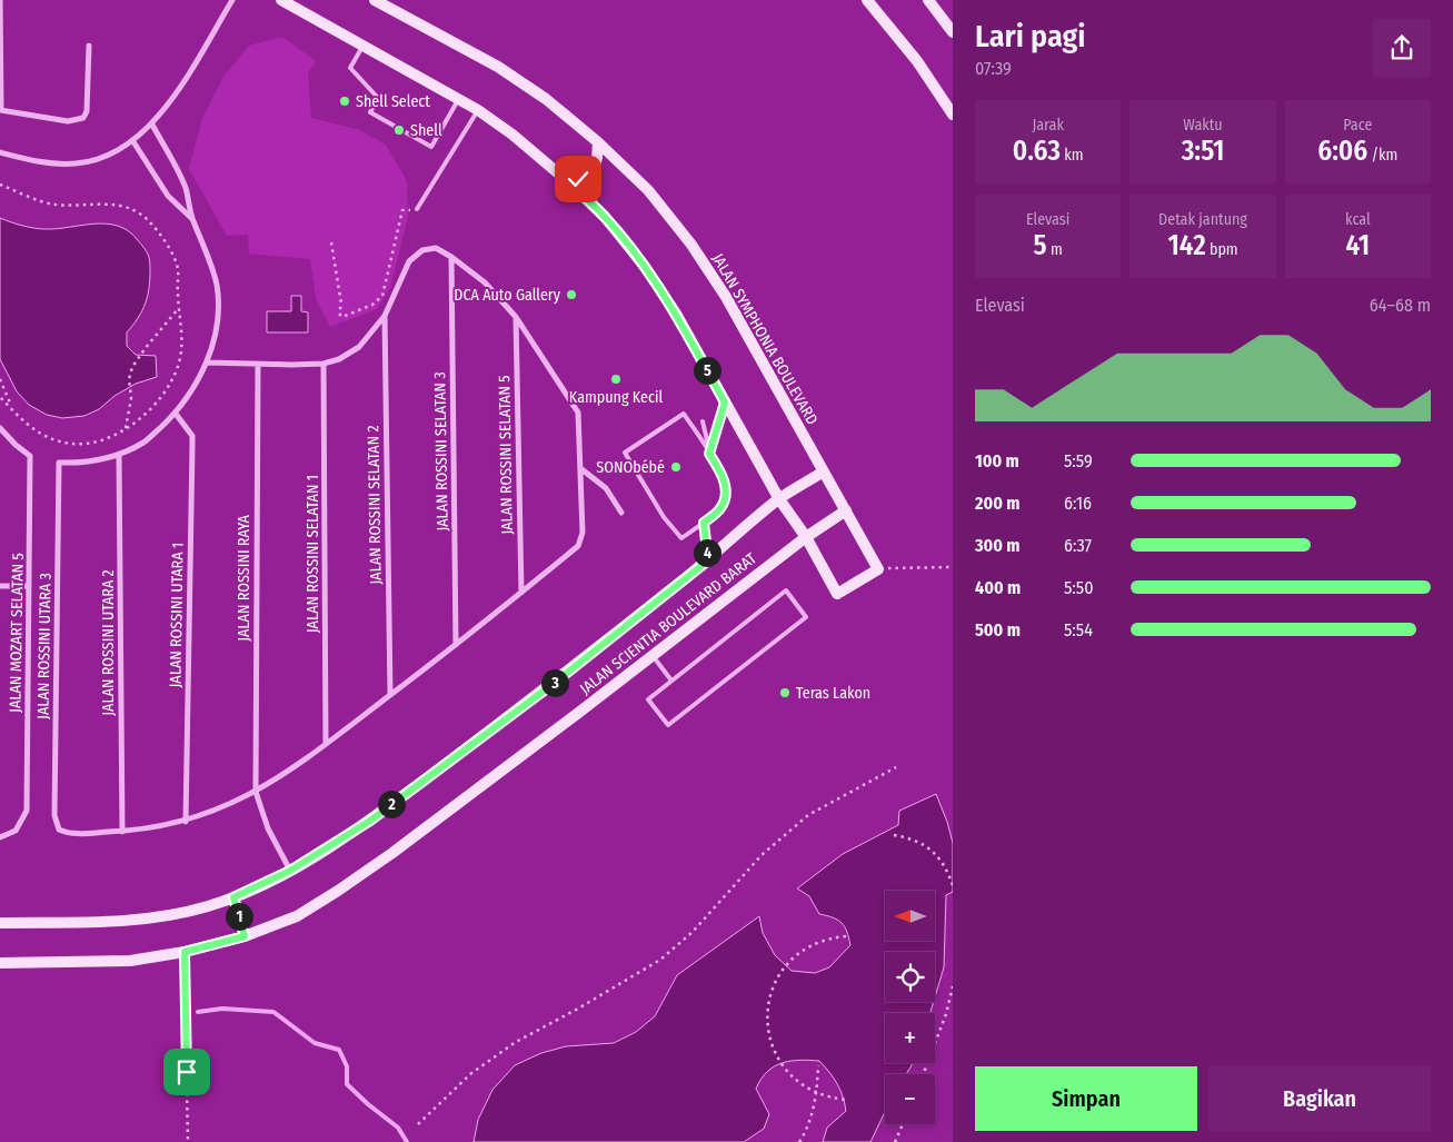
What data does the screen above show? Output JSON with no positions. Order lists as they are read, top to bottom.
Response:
{
  "streets": {
    "street": [
      "JALAN SYMPHONIA BOULEVARD",
      "JALAN ROSSINI SELATAN 3",
      "JALAN ROSSINI SELATAN 5",
      "JALAN ROSSINI SELATAN 2",
      "JALAN ROSSINI SELATAN 1",
      "JALAN ROSSINI RAYA",
      "JALAN ROSSINI UTARA 1",
      "JALAN SCIENTIA BOULEVARD BARAT",
      "JALAN MOZART SELATAN 5",
      "JALAN ROSSINI UTARA 2",
      "JALAN ROSSINI UTARA 3"
    ]
  },
  "crossings": [
    ["JALAN SYMPHONIA BOULEVARD", "JALAN SCIENTIA BOULEVARD BARAT"],
    ["JALAN ROSSINI RAYA", "JALAN SCIENTIA BOULEVARD BARAT"],
    ["JALAN ROSSINI UTARA 2", "JALAN ROSSINI UTARA 3"]
  ],
  "places": [
    "Shell Select",
    "Shell",
    "DCA Auto Gallery",
    "Kampung Kecil",
    "SONObébé",
    "Teras Lakon"
  ],
  "north": "left",
  "page": {
    "heading": ["Lari pagi", "07:39"],
    "stats": [
      ["Jarak", "0.63 km"],
      ["Waktu", "3:51"],
      ["Pace", "6:06 /km"],
      ["Elevasi", "5 m"],
      ["Detak jantung", "142 bpm"],
      ["kcal", "41"]
    ],
    "chart": ["Elevasi", "64–68 m"],
    "pins": [
      "5",
      "4",
      "3",
      "2",
      "1"
    ],
    "list": [
      {
        "name": "100 m",
        "note": "5:59"
      },
      {
        "name": "200 m",
        "note": "6:16"
      },
      {
        "name": "300 m",
        "note": "6:37"
      },
      {
        "name": "400 m",
        "note": "5:50"
      },
      {
        "name": "500 m",
        "note": "5:54"
      }
    ],
    "map_buttons": ["+", "−"],
    "buttons": ["Simpan", "Bagikan"]
  }
}
